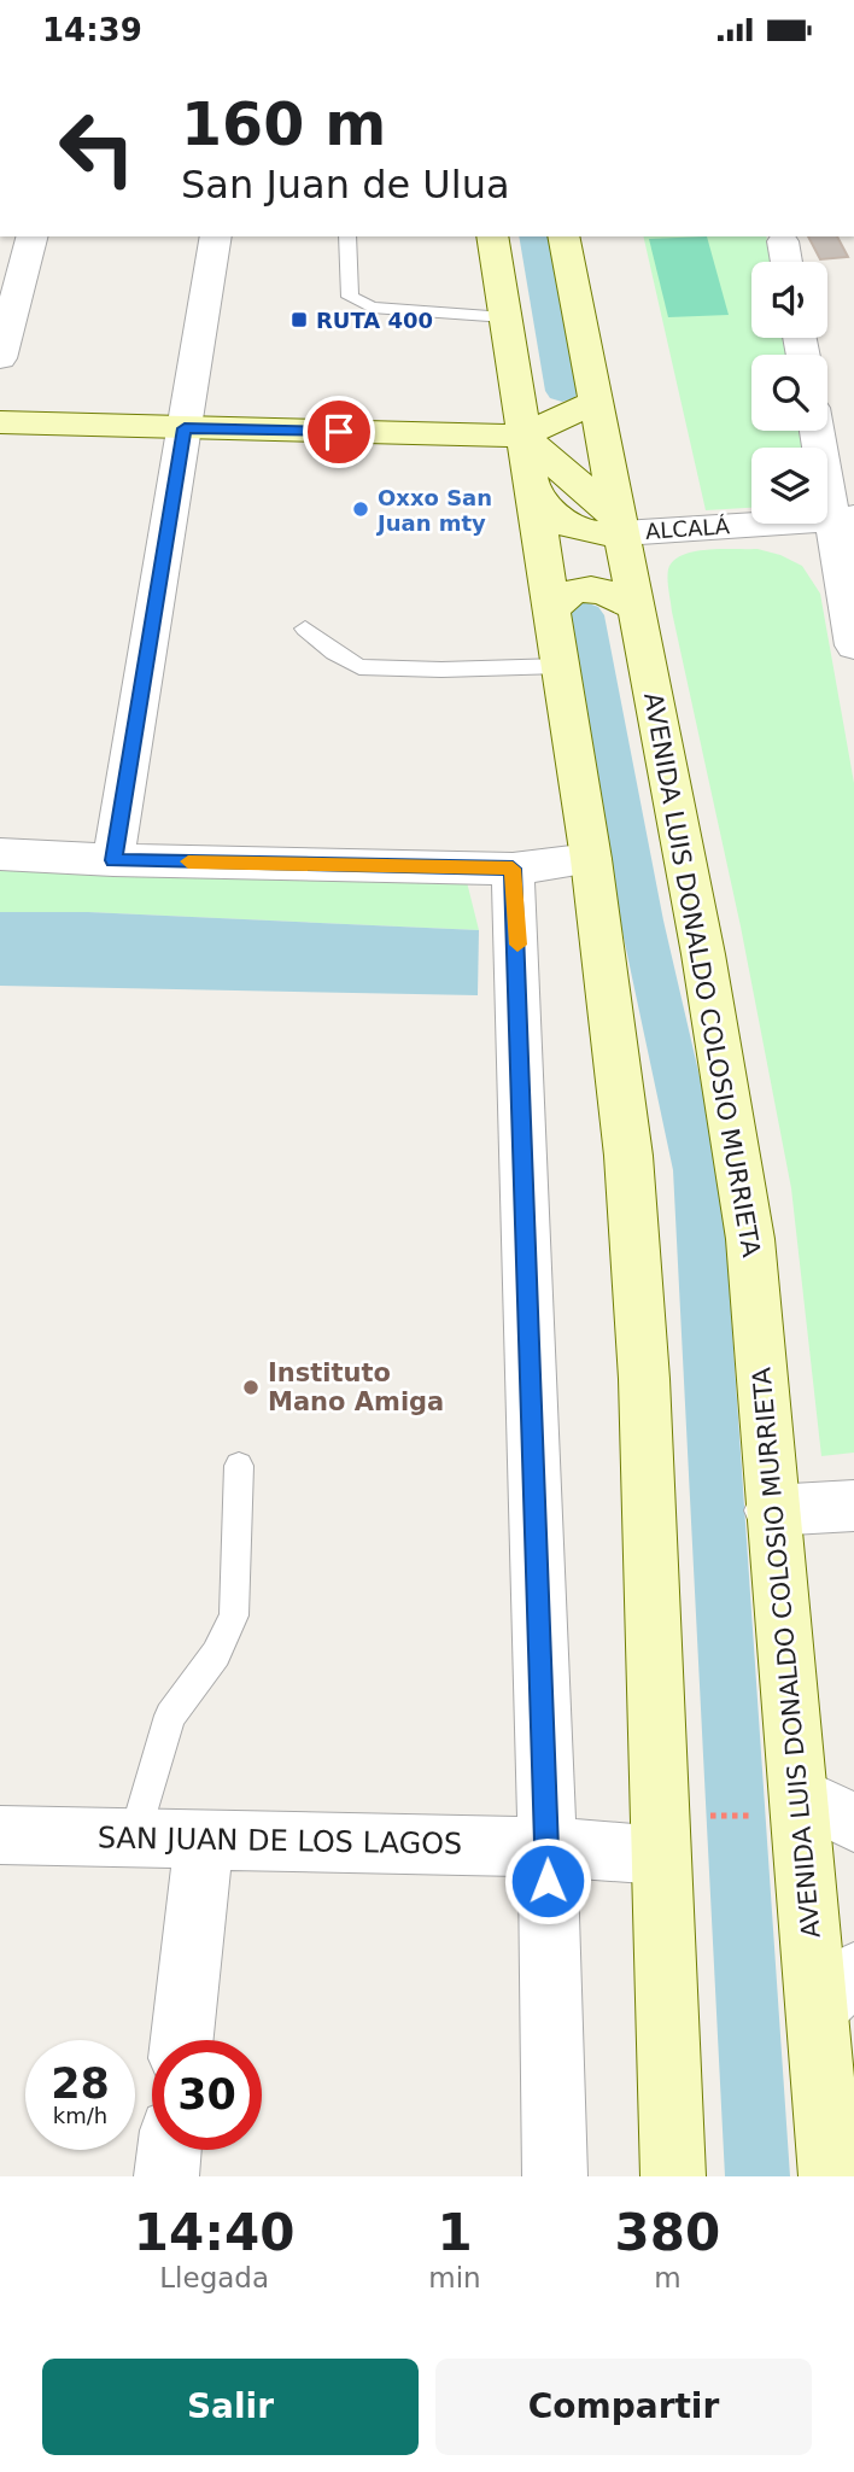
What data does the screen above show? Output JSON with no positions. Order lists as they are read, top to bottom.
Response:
{
  "streets": {
    "main road": ["AVENIDA LUIS DONALDO COLOSIO MURRIETA"],
    "street": ["ALCALÁ", "SAN JUAN DE LOS LAGOS"]
  },
  "crossings": [
    ["ALCALÁ", "AVENIDA LUIS DONALDO COLOSIO MURRIETA"]
  ],
  "places": {
    "transit": ["RUTA 400"],
    "other": ["Oxxo San Juan mty", "Instituto Mano Amiga"]
  },
  "page": {
    "status": "14:39",
    "turn": ["160 m", "San Juan de Ulua"],
    "speed": "28 km/h",
    "limit": "30",
    "eta": [
      "14:40",
      "Llegada",
      "1",
      "min",
      "380",
      "m"
    ],
    "buttons": ["Salir", "Compartir"]
  }
}
